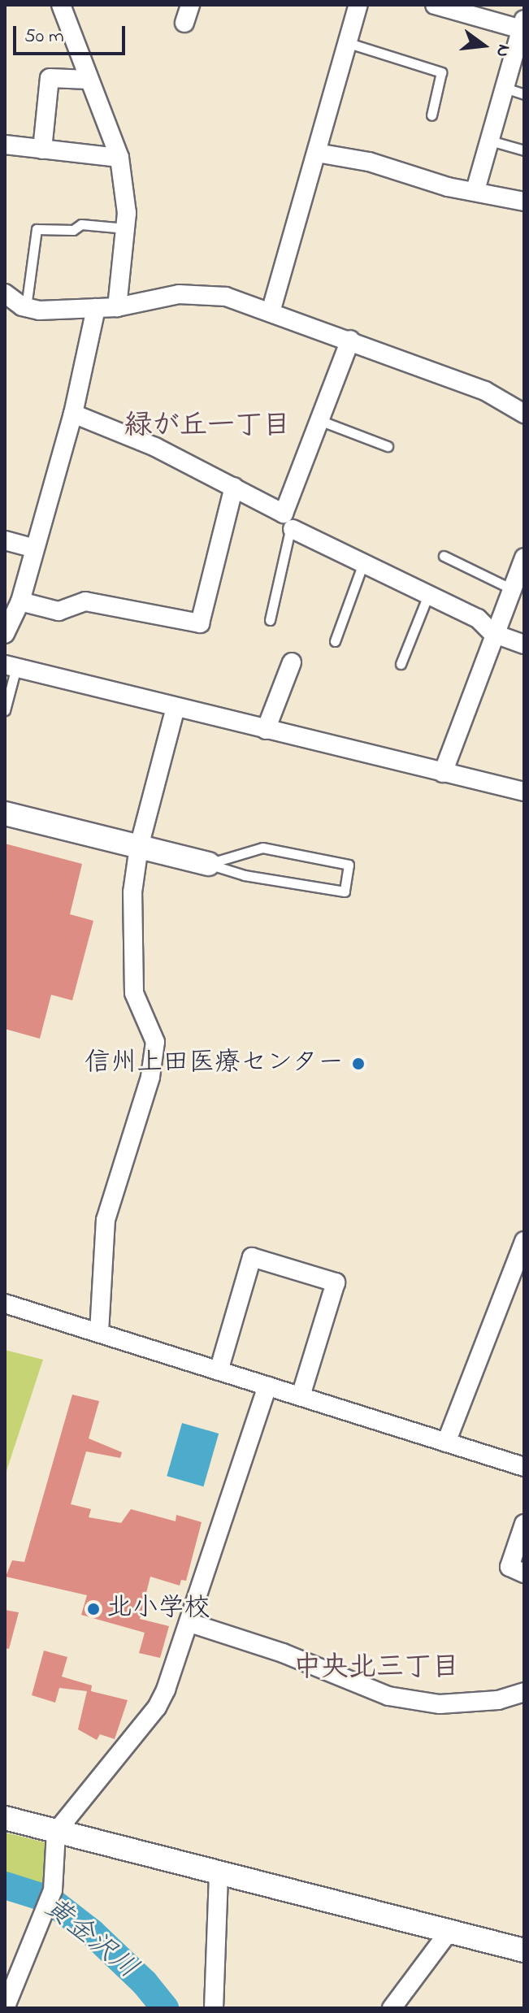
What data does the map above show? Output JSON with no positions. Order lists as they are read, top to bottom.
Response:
{
  "districts": ["緑が丘一丁目", "中央北三丁目"],
  "water": ["黄金沢川"],
  "places": ["信州上田医療センター", "北小学校"],
  "scale_bar": "50 m",
  "north": "right"
}
